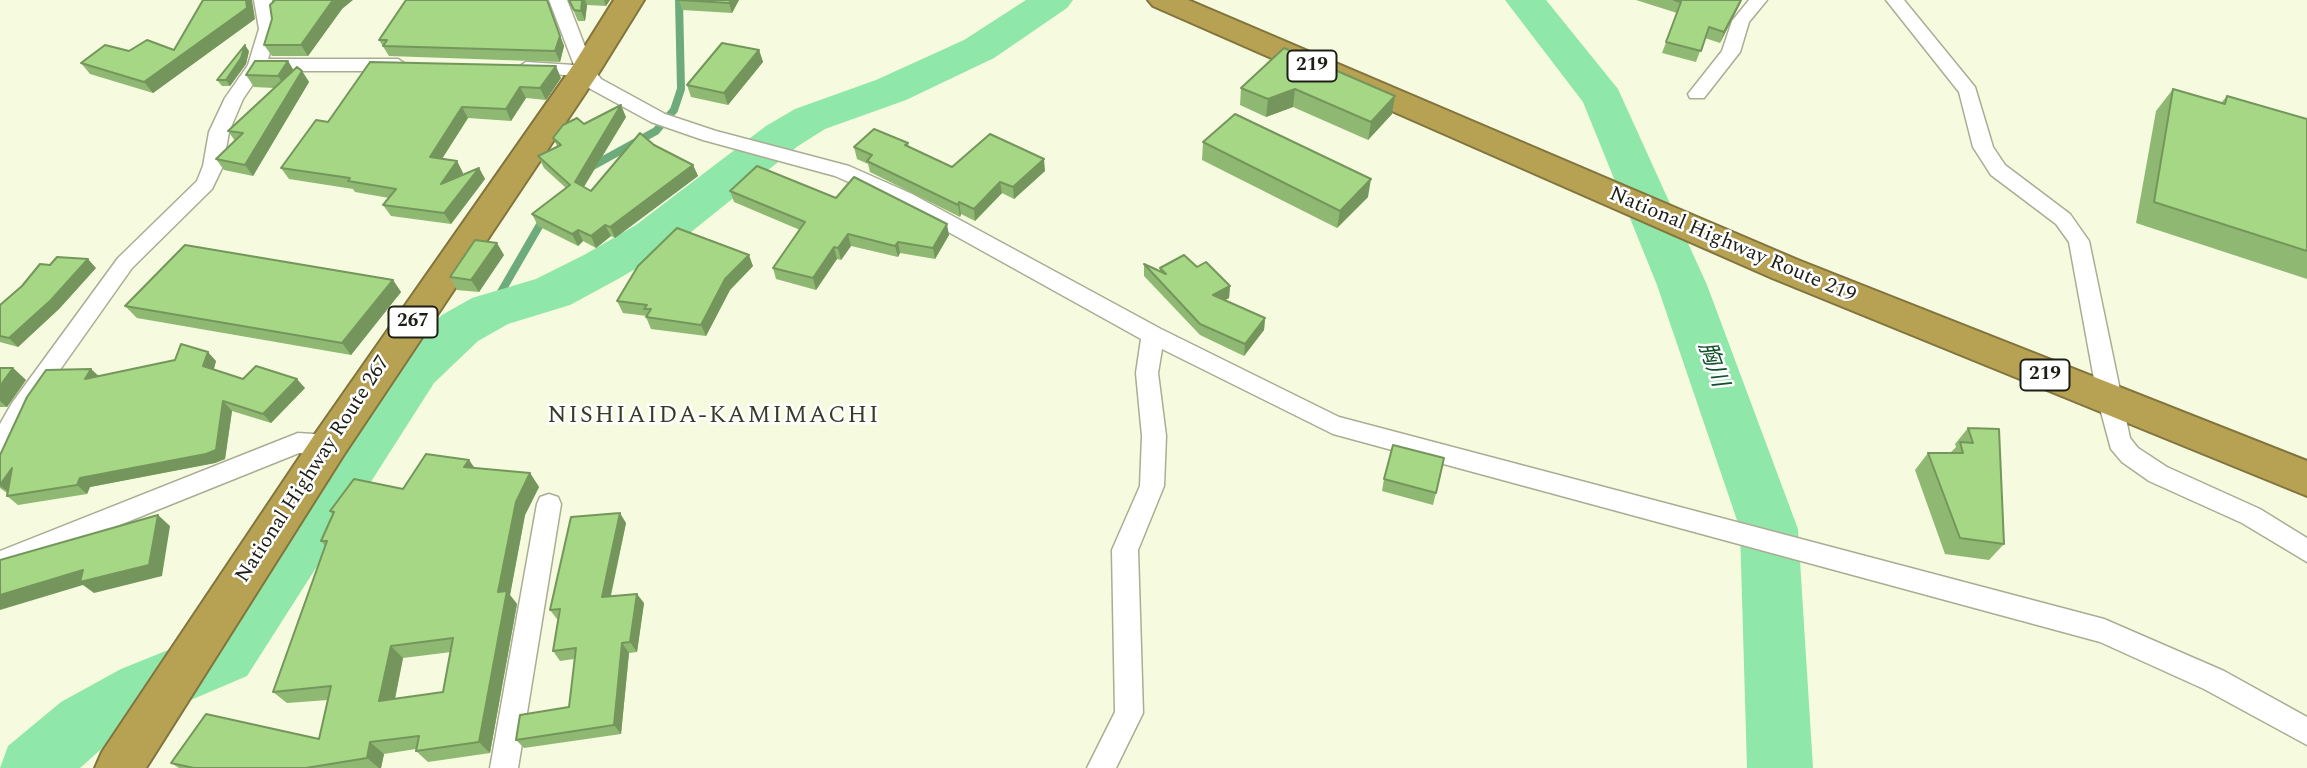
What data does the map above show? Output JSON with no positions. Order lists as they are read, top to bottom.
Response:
{
  "streets": {
    "highway": [
      "219",
      "National Highway Route 219",
      "267",
      "National Highway Route 267"
    ]
  },
  "districts": ["NISHIAIDA-KAMIMACHI"],
  "water": ["胸川"]
}
